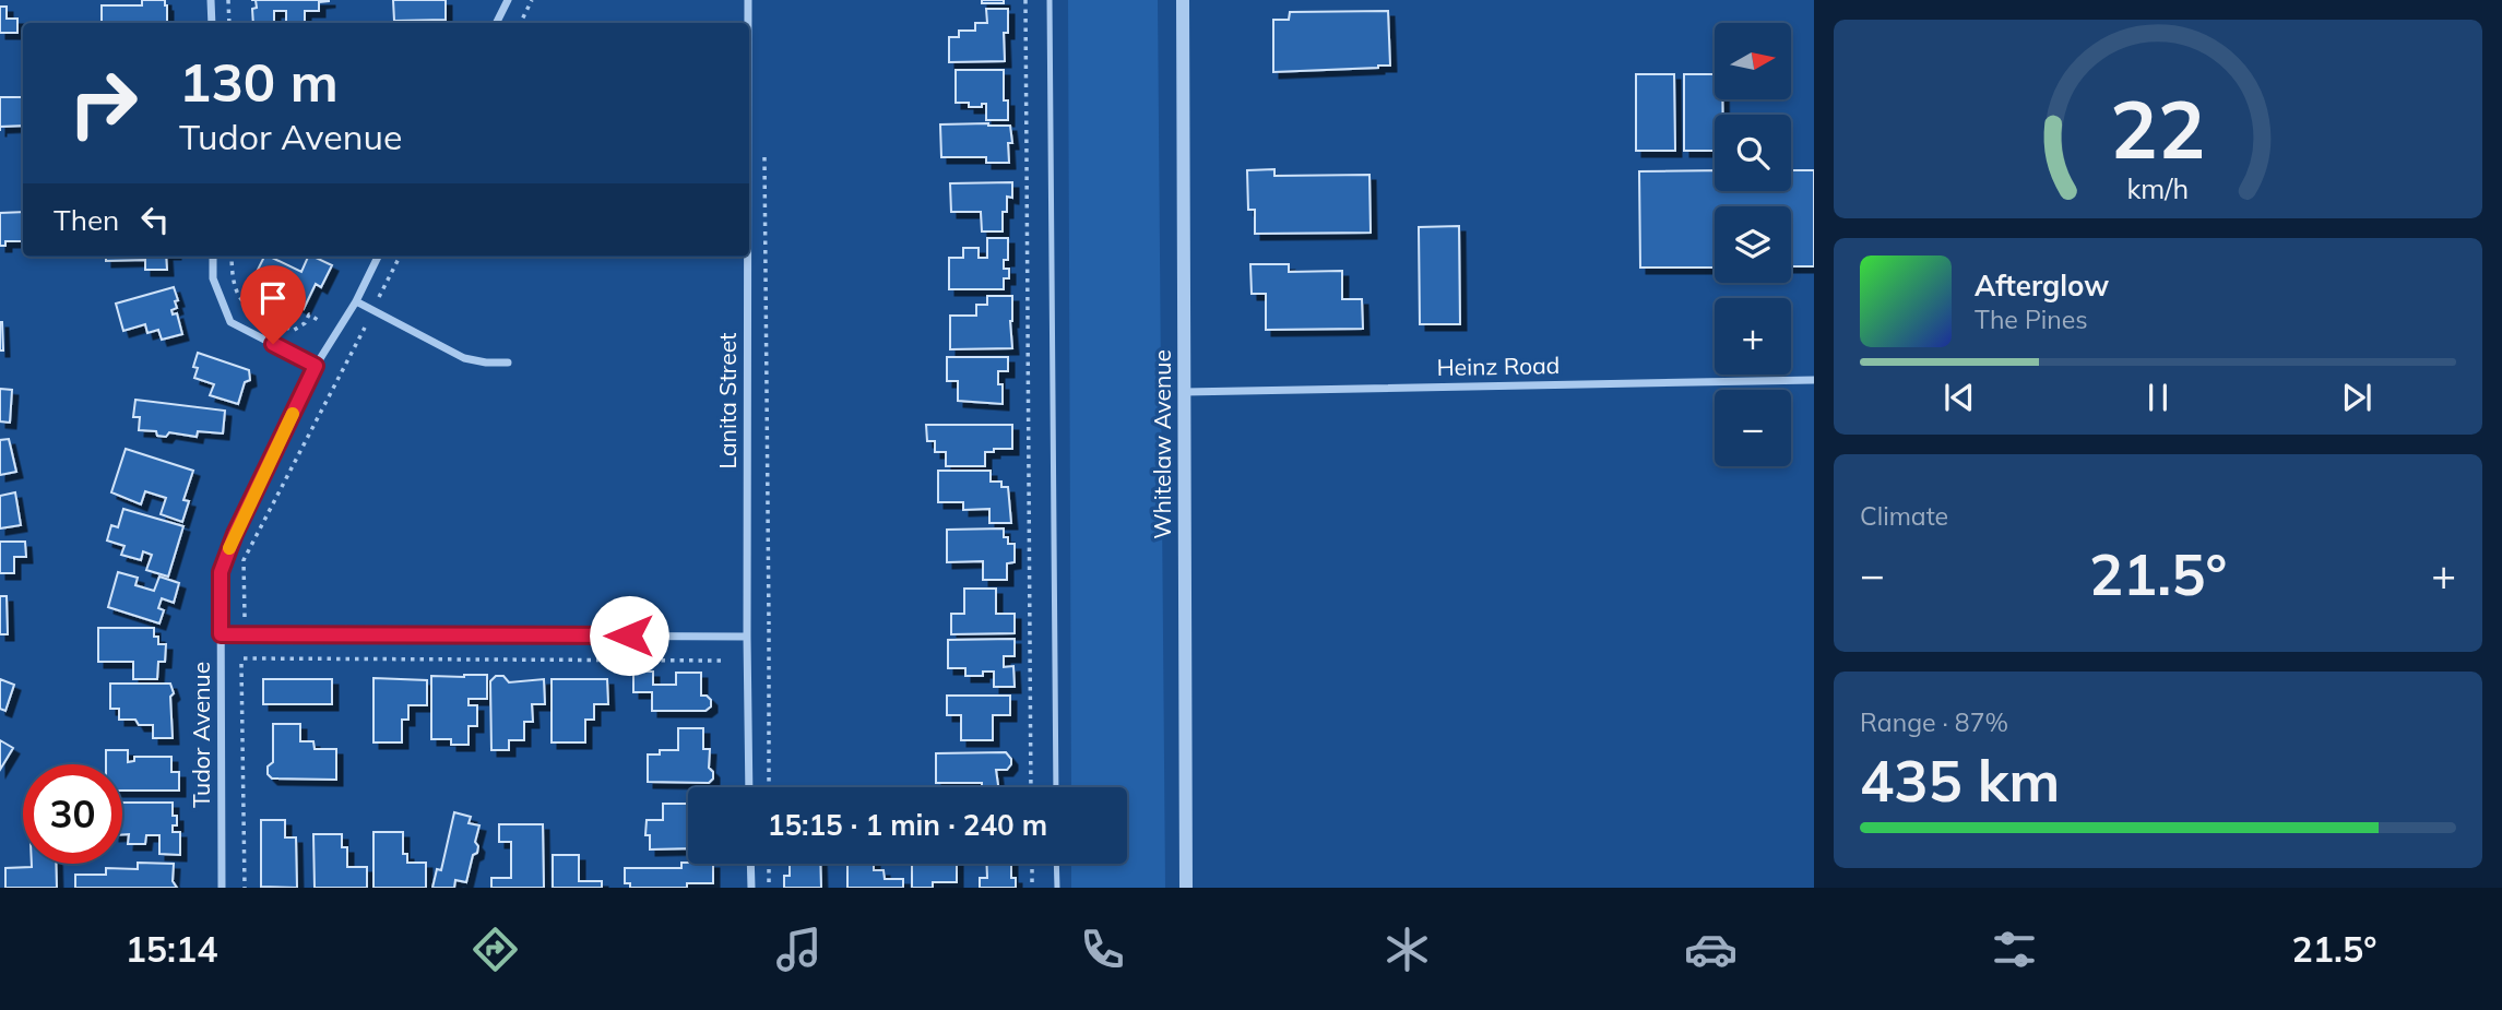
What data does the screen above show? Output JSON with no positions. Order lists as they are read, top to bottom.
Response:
{
  "streets": {
    "street": [
      "Heinz Road",
      "Lanita Street",
      "Whitelaw Avenue",
      "Tudor Avenue"
    ]
  },
  "crossings": [
    ["Heinz Road", "Whitelaw Avenue"]
  ],
  "north": "right",
  "page": {
    "map_buttons": ["+", "−"],
    "turn": ["130 m", "Tudor Avenue"],
    "then": "Then",
    "song": ["Afterglow", "The Pines"],
    "tile": [
      "Climate",
      ["Range · 87%", "435 km"]
    ],
    "heat": ["−", "21.5°", "+"],
    "limit": "30",
    "trip": "15:15 · 1 min · 240 m",
    "tabs": ["15:14", "21.5°"],
    "gauge": ["22", "km/h"]
  }
}
